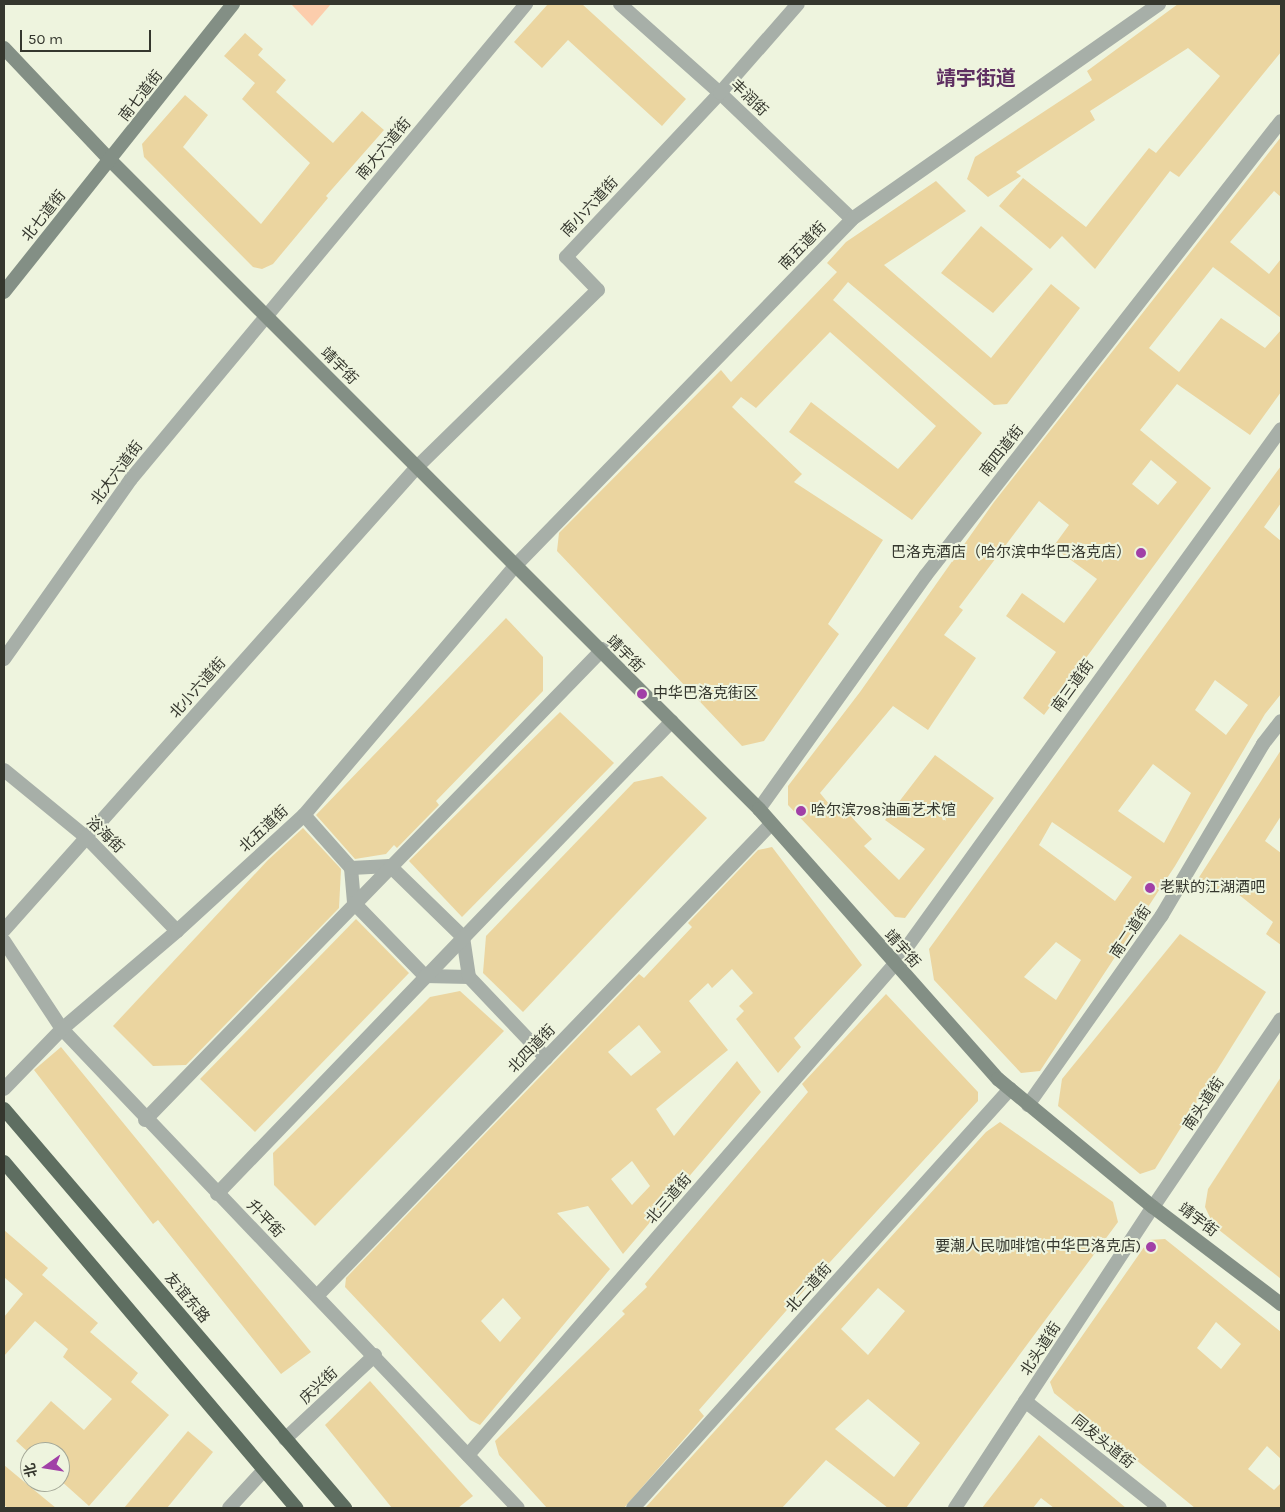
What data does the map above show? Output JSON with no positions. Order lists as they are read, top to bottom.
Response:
{
  "streets": {
    "highway": ["友谊东路"],
    "main road": ["南七道街", "北七道街", "靖宇街"],
    "street": [
      "丰润街",
      "南大六道街",
      "南小六道街",
      "南五道街",
      "南四道街",
      "北大六道街",
      "南三道街",
      "北小六道街",
      "北五道街",
      "浴海街",
      "南二道街",
      "北四道街",
      "南头道街",
      "北三道街",
      "升平街",
      "北二道街",
      "北头道街",
      "庆兴街",
      "同发头道街"
    ]
  },
  "crossings": [
    ["南七道街", "北七道街"],
    ["南七道街", "靖宇街"],
    ["丰润街", "南小六道街"],
    ["丰润街", "南五道街"],
    ["南大六道街", "靖宇街"],
    ["南大六道街", "北大六道街"],
    ["南小六道街", "靖宇街"],
    ["南小六道街", "北小六道街"],
    ["北七道街", "靖宇街"],
    ["南五道街", "靖宇街"],
    ["南五道街", "北五道街"],
    ["靖宇街", "南四道街"],
    ["靖宇街", "北大六道街"],
    ["靖宇街", "南三道街"],
    ["靖宇街", "北小六道街"],
    ["靖宇街", "北五道街"],
    ["靖宇街", "南二道街"],
    ["靖宇街", "北四道街"],
    ["靖宇街", "南头道街"],
    ["靖宇街", "北三道街"],
    ["靖宇街", "北二道街"],
    ["靖宇街", "北头道街"],
    ["南三道街", "北三道街"],
    ["北小六道街", "浴海街"],
    ["北五道街", "浴海街"],
    ["北五道街", "升平街"],
    ["北四道街", "升平街"],
    ["南头道街", "北头道街"],
    ["北三道街", "升平街"],
    ["升平街", "庆兴街"],
    ["友谊东路", "庆兴街"],
    ["北头道街", "同发头道街"]
  ],
  "districts": ["靖宇街道"],
  "places": [
    "巴洛克酒店（哈尔滨中华巴洛克店）",
    "中华巴洛克街区",
    "哈尔滨798油画艺术馆",
    "老默的江湖酒吧",
    "要潮人民咖啡馆(中华巴洛克店)"
  ],
  "scale_bar": "50 m",
  "north": "left"
}
